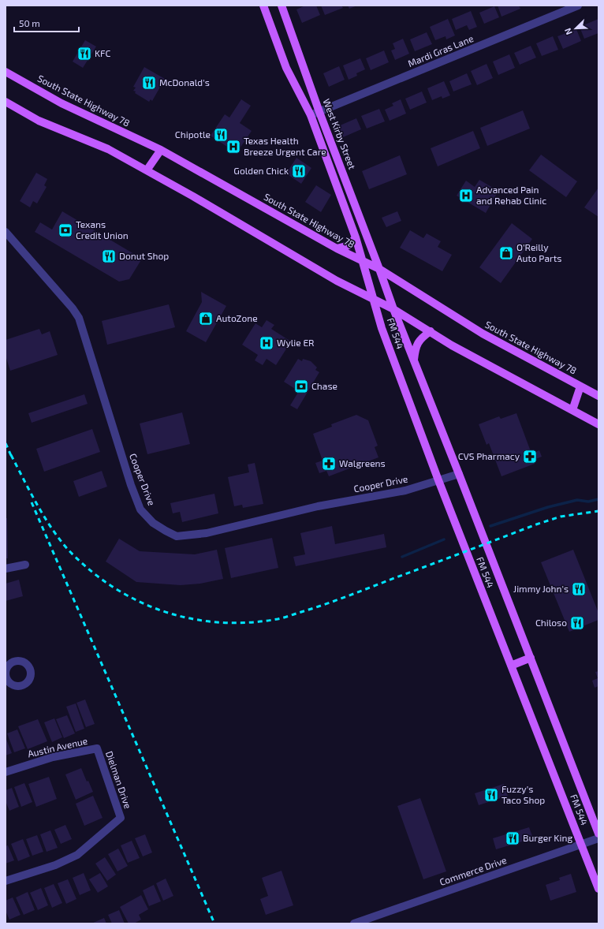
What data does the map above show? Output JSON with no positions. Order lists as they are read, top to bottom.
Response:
{
  "streets": {
    "main road": ["South State Highway 78", "West Kirby Street", "FM 544"],
    "street": [
      "Mardi Gras Lane",
      "Cooper Drive",
      "Austin Avenue",
      "Dielman Drive",
      "Commerce Drive"
    ]
  },
  "crossings": [
    ["Mardi Gras Lane", "West Kirby Street"],
    ["South State Highway 78", "West Kirby Street"],
    ["South State Highway 78", "FM 544"],
    ["West Kirby Street", "FM 544"],
    ["FM 544", "Cooper Drive"],
    ["FM 544", "Commerce Drive"],
    ["Austin Avenue", "Dielman Drive"]
  ],
  "places": {
    "restaurant": [
      "KFC",
      "McDonald's",
      "Chipotle",
      "Golden Chick",
      "Donut Shop",
      "Jimmy John's",
      "Chiloso",
      "Fuzzy's Taco Shop",
      "Burger King"
    ],
    "hospital": ["Texas Health Breeze Urgent Care", "Advanced Pain and Rehab Clinic", "Wylie ER"],
    "bank": ["Texans Credit Union", "Chase"],
    "shop": ["O'Reilly Auto Parts", "AutoZone"],
    "pharmacy": ["CVS Pharmacy", "Walgreens"]
  },
  "scale_bar": "50 m",
  "north": "bottom left"
}
